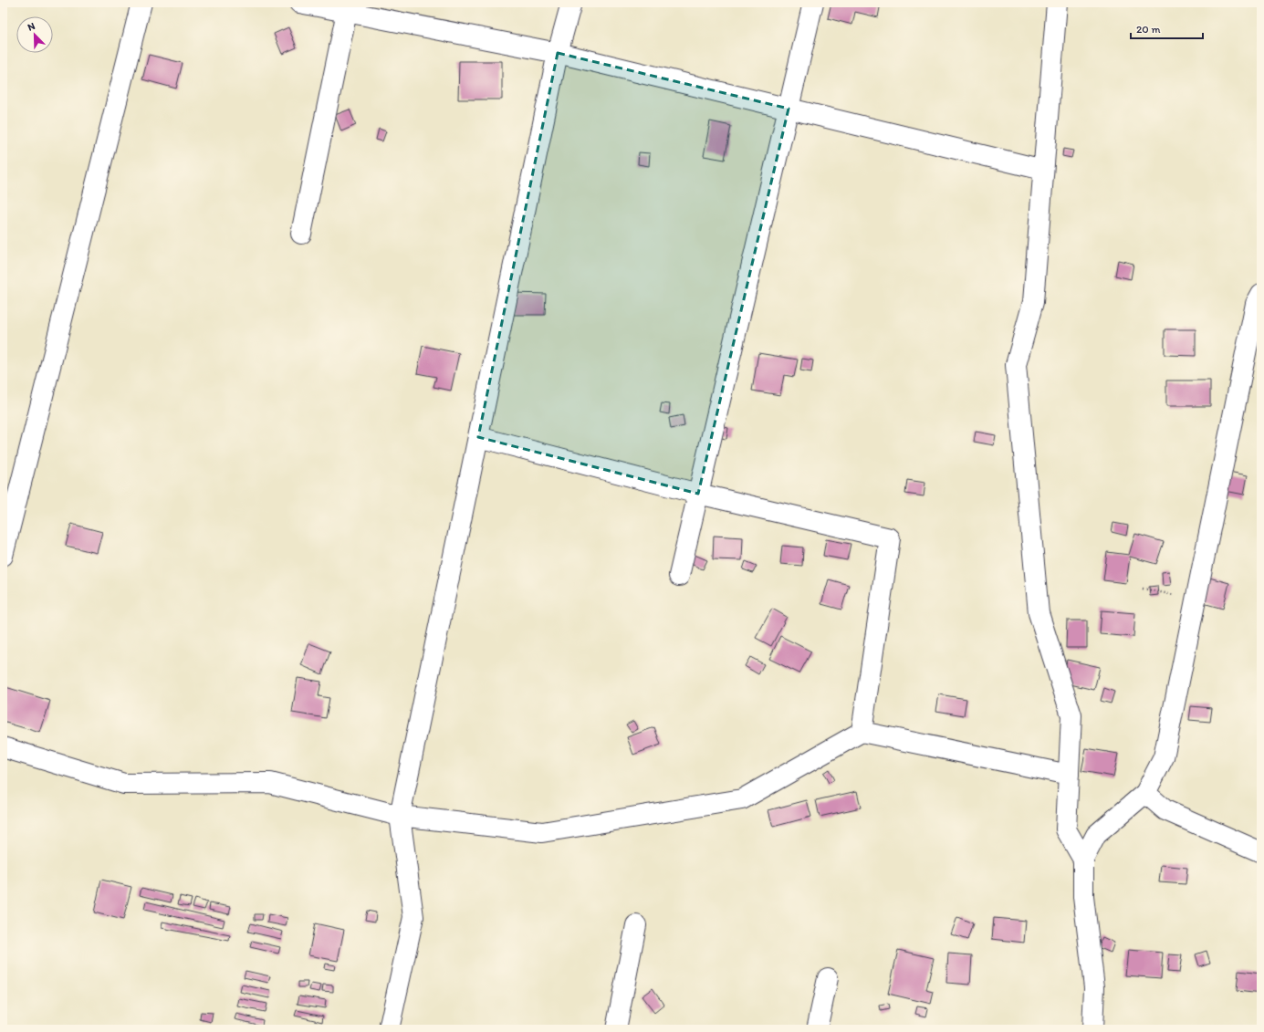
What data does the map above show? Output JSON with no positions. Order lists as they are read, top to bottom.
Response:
{
  "scale_bar": "20 m",
  "north": "top left"
}
